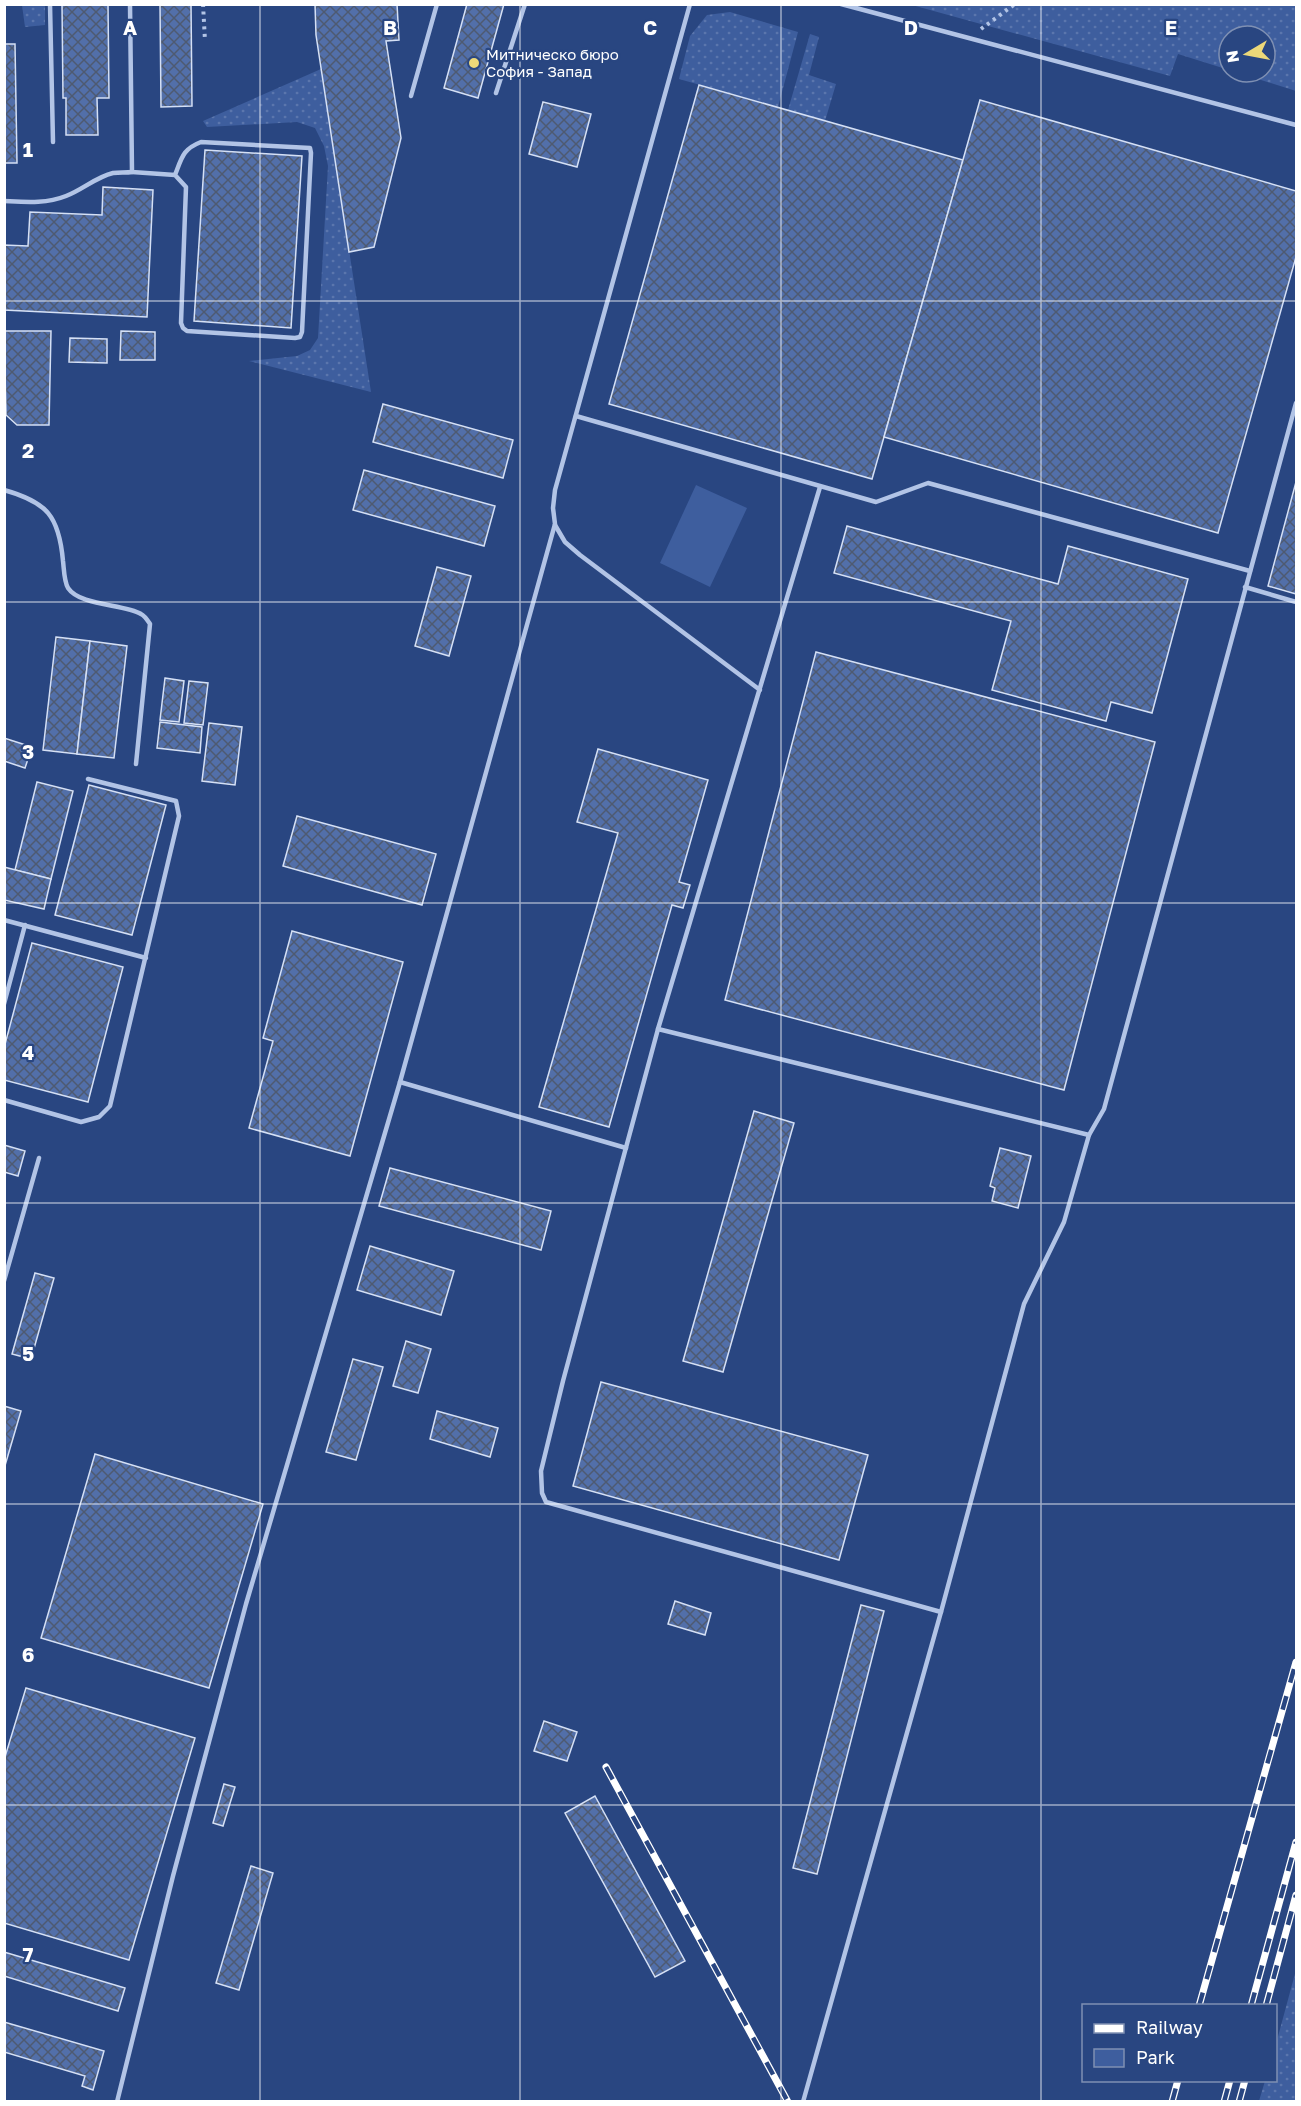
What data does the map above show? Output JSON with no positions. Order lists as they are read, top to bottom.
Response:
{
  "places": ["Митническо бюро София - Запад"],
  "legend": ["Railway", "Park"],
  "north": "left",
  "grid": {
    "columns": [
      "A",
      "B",
      "C",
      "D",
      "E"
    ],
    "rows": [
      "1",
      "2",
      "3",
      "4",
      "5",
      "6",
      "7"
    ]
  }
}
